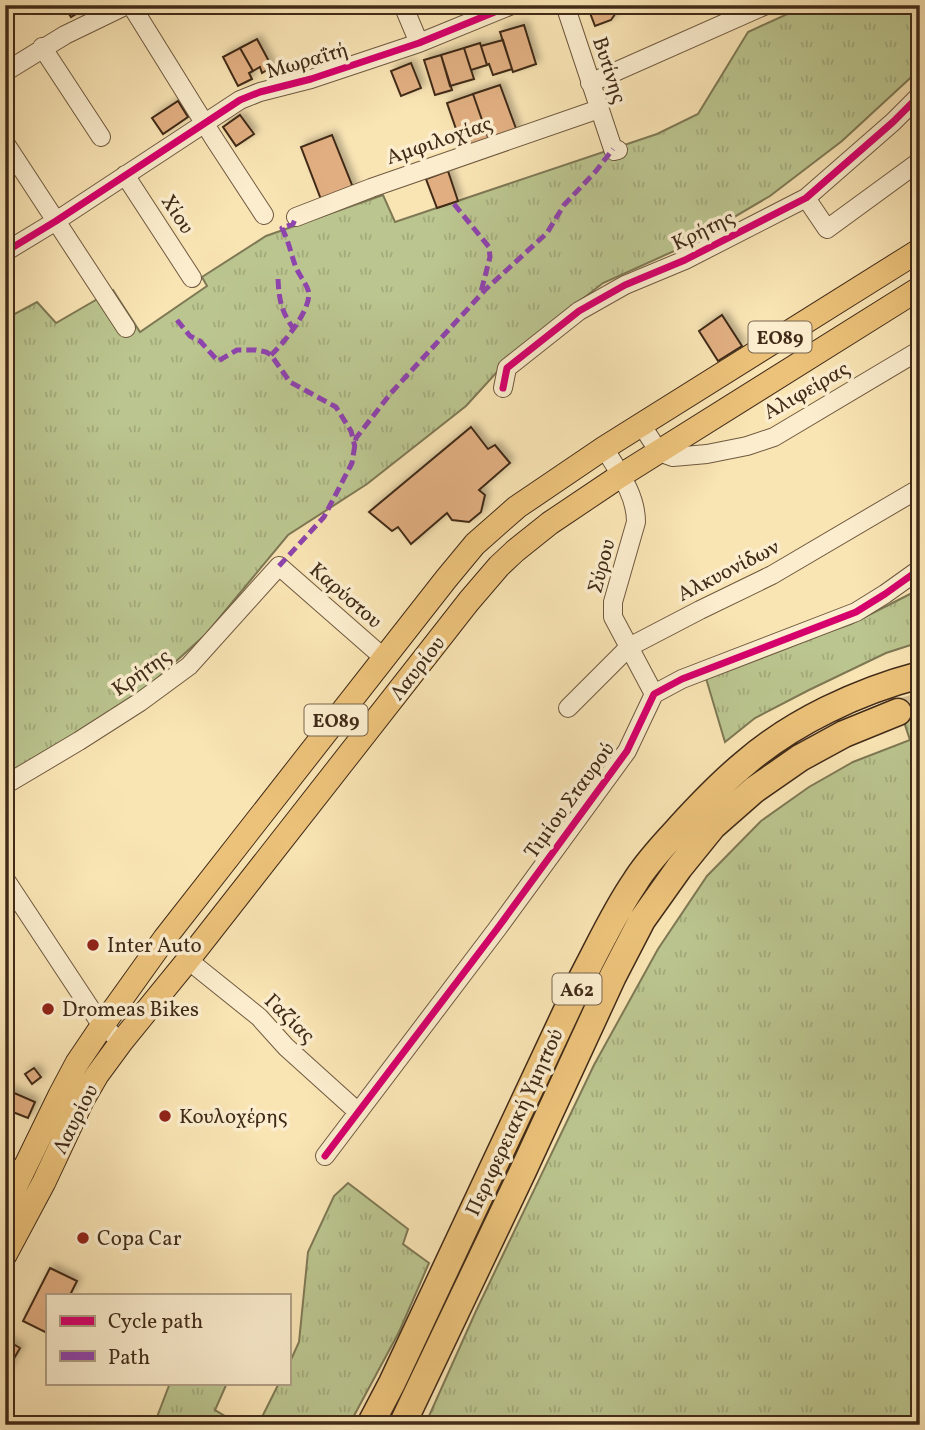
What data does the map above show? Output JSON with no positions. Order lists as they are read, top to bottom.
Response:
{
  "streets": {
    "highway": ["Α62", "Περιφερειακή Υμηττού"],
    "main road": ["ΕΟ89", "Λαυρίου"],
    "street": [
      "Μωραΐτή",
      "Βυτίνης",
      "Αμφιλοχίας",
      "Χίου",
      "Κρήτης",
      "Αλιφείρας",
      "Σύρου",
      "Αλκυονίδων",
      "Καρύστου",
      "Τιμίου Σταυρού",
      "Γαζίας"
    ]
  },
  "crossings": [
    ["Μωραΐτή", "Χίου"],
    ["Βυτίνης", "Αμφιλοχίας"],
    ["Κρήτης", "Καρύστου"],
    ["Αλιφείρας", "Λαυρίου"],
    ["Σύρου", "Αλκυονίδων"],
    ["Σύρου", "Λαυρίου"],
    ["Σύρου", "Τιμίου Σταυρού"],
    ["Καρύστου", "Λαυρίου"],
    ["Λαυρίου", "Γαζίας"],
    ["Τιμίου Σταυρού", "Γαζίας"]
  ],
  "places": [
    "Inter Auto",
    "Dromeas Bikes",
    "Κουλοχέρης",
    "Copa Car"
  ],
  "legend": ["Cycle path", "Path"]
}
